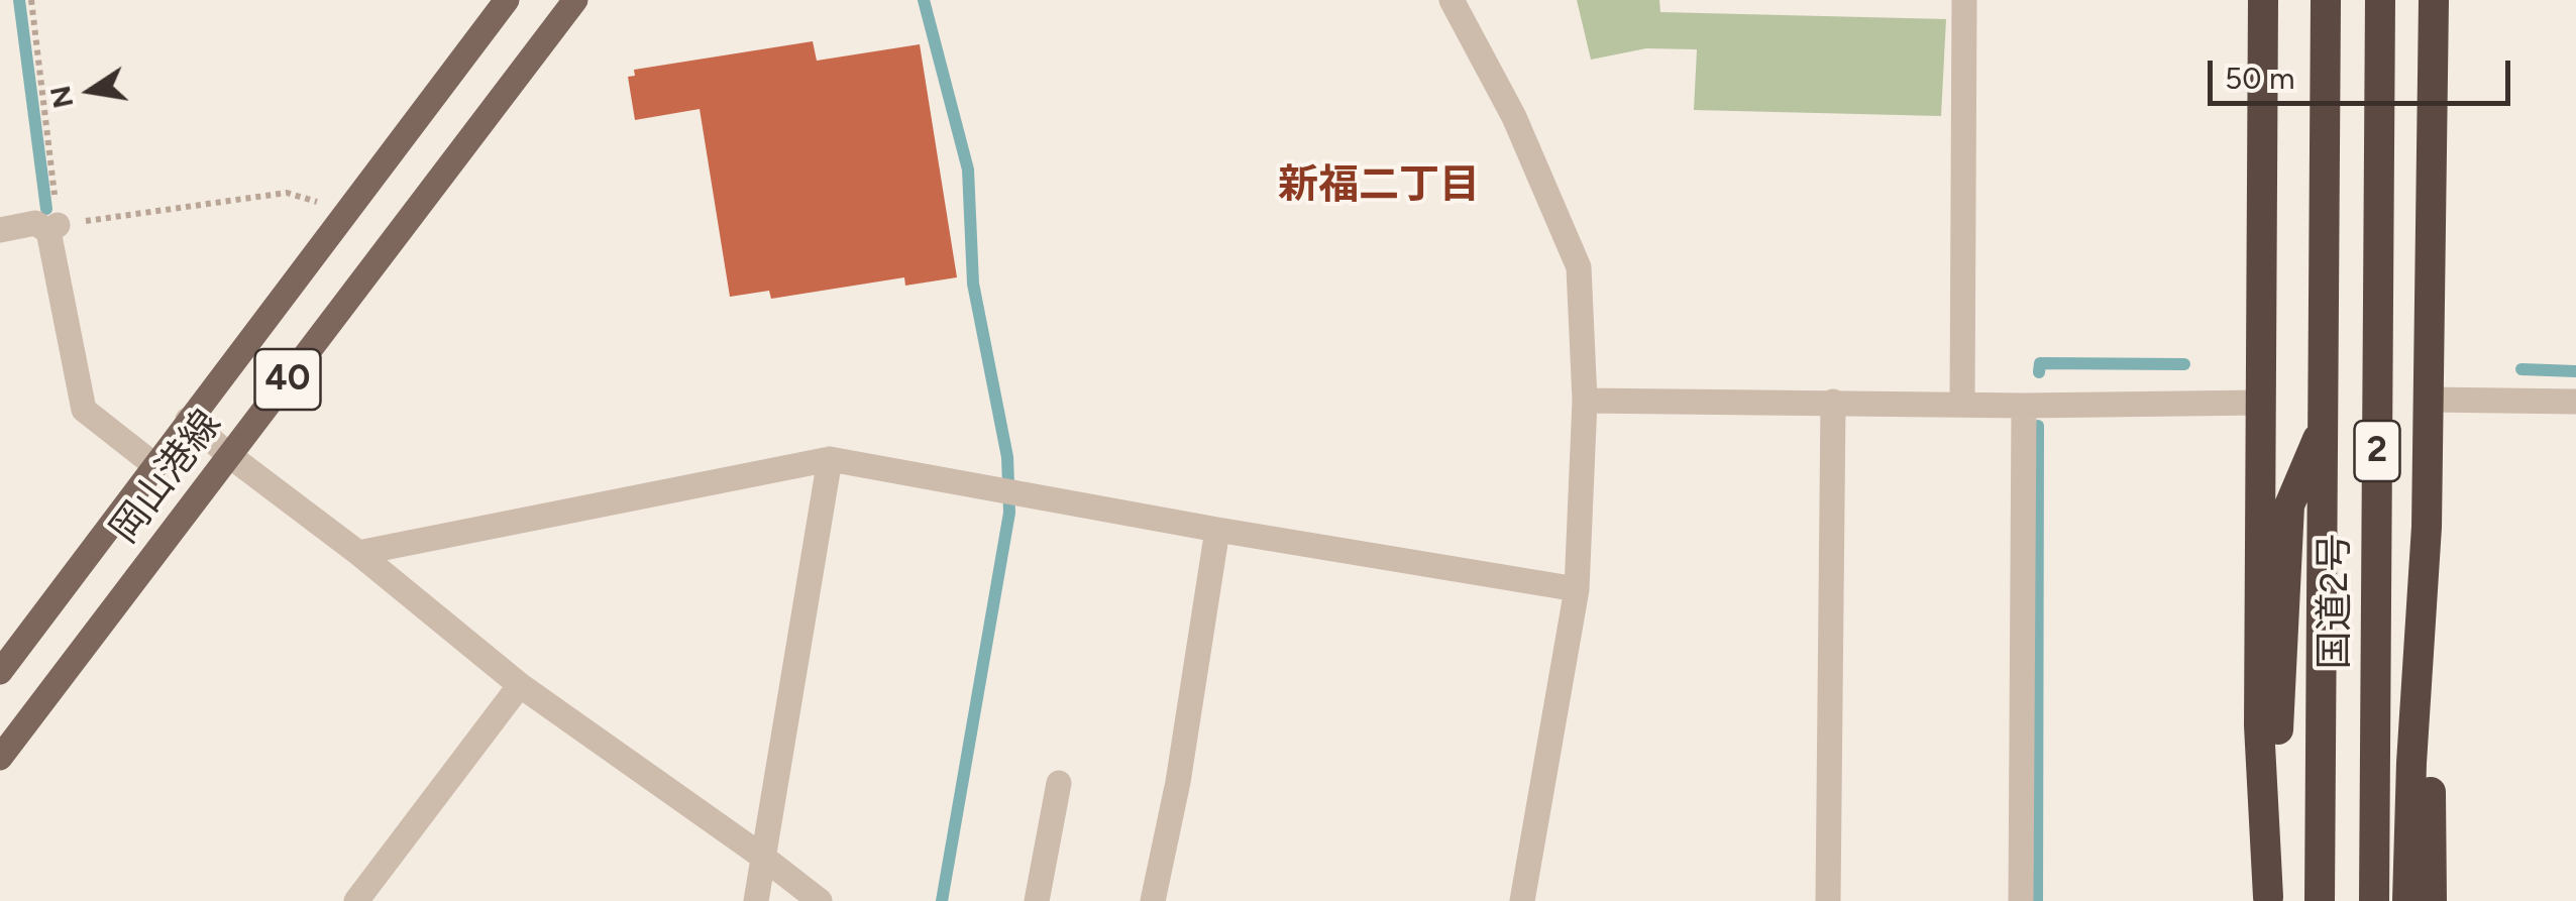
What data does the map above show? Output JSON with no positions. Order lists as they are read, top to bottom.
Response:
{
  "streets": {
    "highway": ["2", "国道2号"],
    "main road": ["40", "岡山港線"]
  },
  "districts": ["新福二丁目"],
  "scale_bar": "50 m",
  "north": "left"
}
